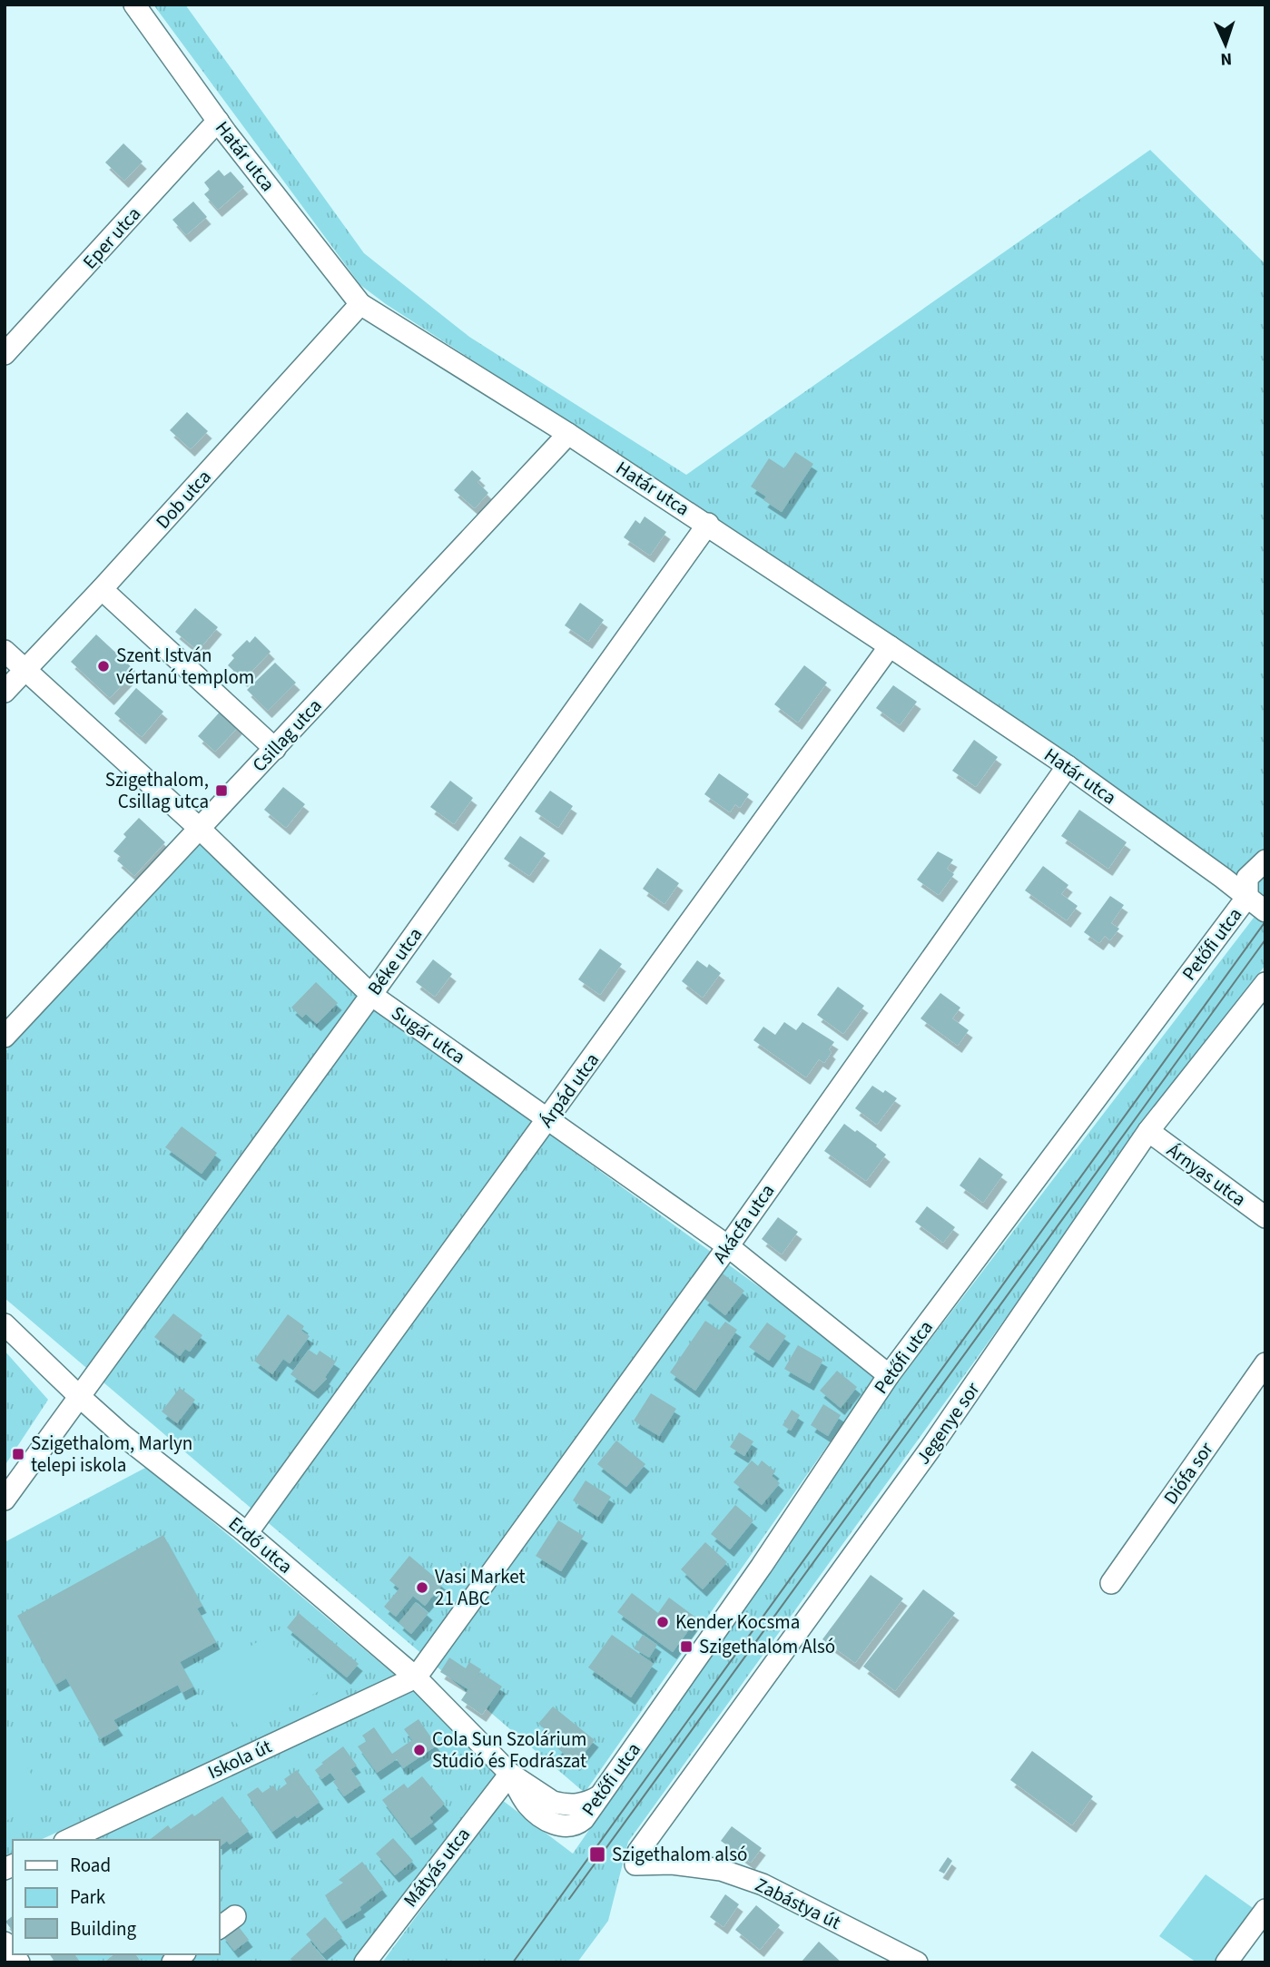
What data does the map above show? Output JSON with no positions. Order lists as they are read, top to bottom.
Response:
{
  "streets": {
    "street": [
      "Határ utca",
      "Eper utca",
      "Dob utca",
      "Csillag utca",
      "Petőfi utca",
      "Béke utca",
      "Sugár utca",
      "Árpád utca",
      "Árnyas utca",
      "Akácfa utca",
      "Jegenye sor",
      "Diófa sor",
      "Erdő utca",
      "Iskola út",
      "Mátyás utca",
      "Zabástya út"
    ]
  },
  "crossings": [
    ["Határ utca", "Eper utca"],
    ["Határ utca", "Dob utca"],
    ["Határ utca", "Csillag utca"],
    ["Határ utca", "Petőfi utca"],
    ["Határ utca", "Béke utca"],
    ["Határ utca", "Árpád utca"],
    ["Határ utca", "Akácfa utca"],
    ["Dob utca", "Sugár utca"],
    ["Csillag utca", "Sugár utca"],
    ["Petőfi utca", "Sugár utca"],
    ["Petőfi utca", "Erdő utca"],
    ["Béke utca", "Sugár utca"],
    ["Béke utca", "Erdő utca"],
    ["Sugár utca", "Árpád utca"],
    ["Sugár utca", "Akácfa utca"],
    ["Árpád utca", "Erdő utca"],
    ["Árnyas utca", "Jegenye sor"],
    ["Akácfa utca", "Erdő utca"],
    ["Akácfa utca", "Iskola út"],
    ["Jegenye sor", "Zabástya út"],
    ["Erdő utca", "Iskola út"],
    ["Erdő utca", "Mátyás utca"]
  ],
  "places": {
    "other": [
      "Szent István vértanú templom",
      "Vasi Market 21 ABC",
      "Kender Kocsma",
      "Cola Sun Szolárium Stúdió és Fodrászat"
    ],
    "transit": [
      "Szigethalom, Csillag utca",
      "Szigethalom, Marlyn telepi iskola",
      "Szigethalom Alsó",
      "Szigethalom alsó"
    ]
  },
  "legend": ["Road", "Park", "Building"],
  "north": "bottom"
}
